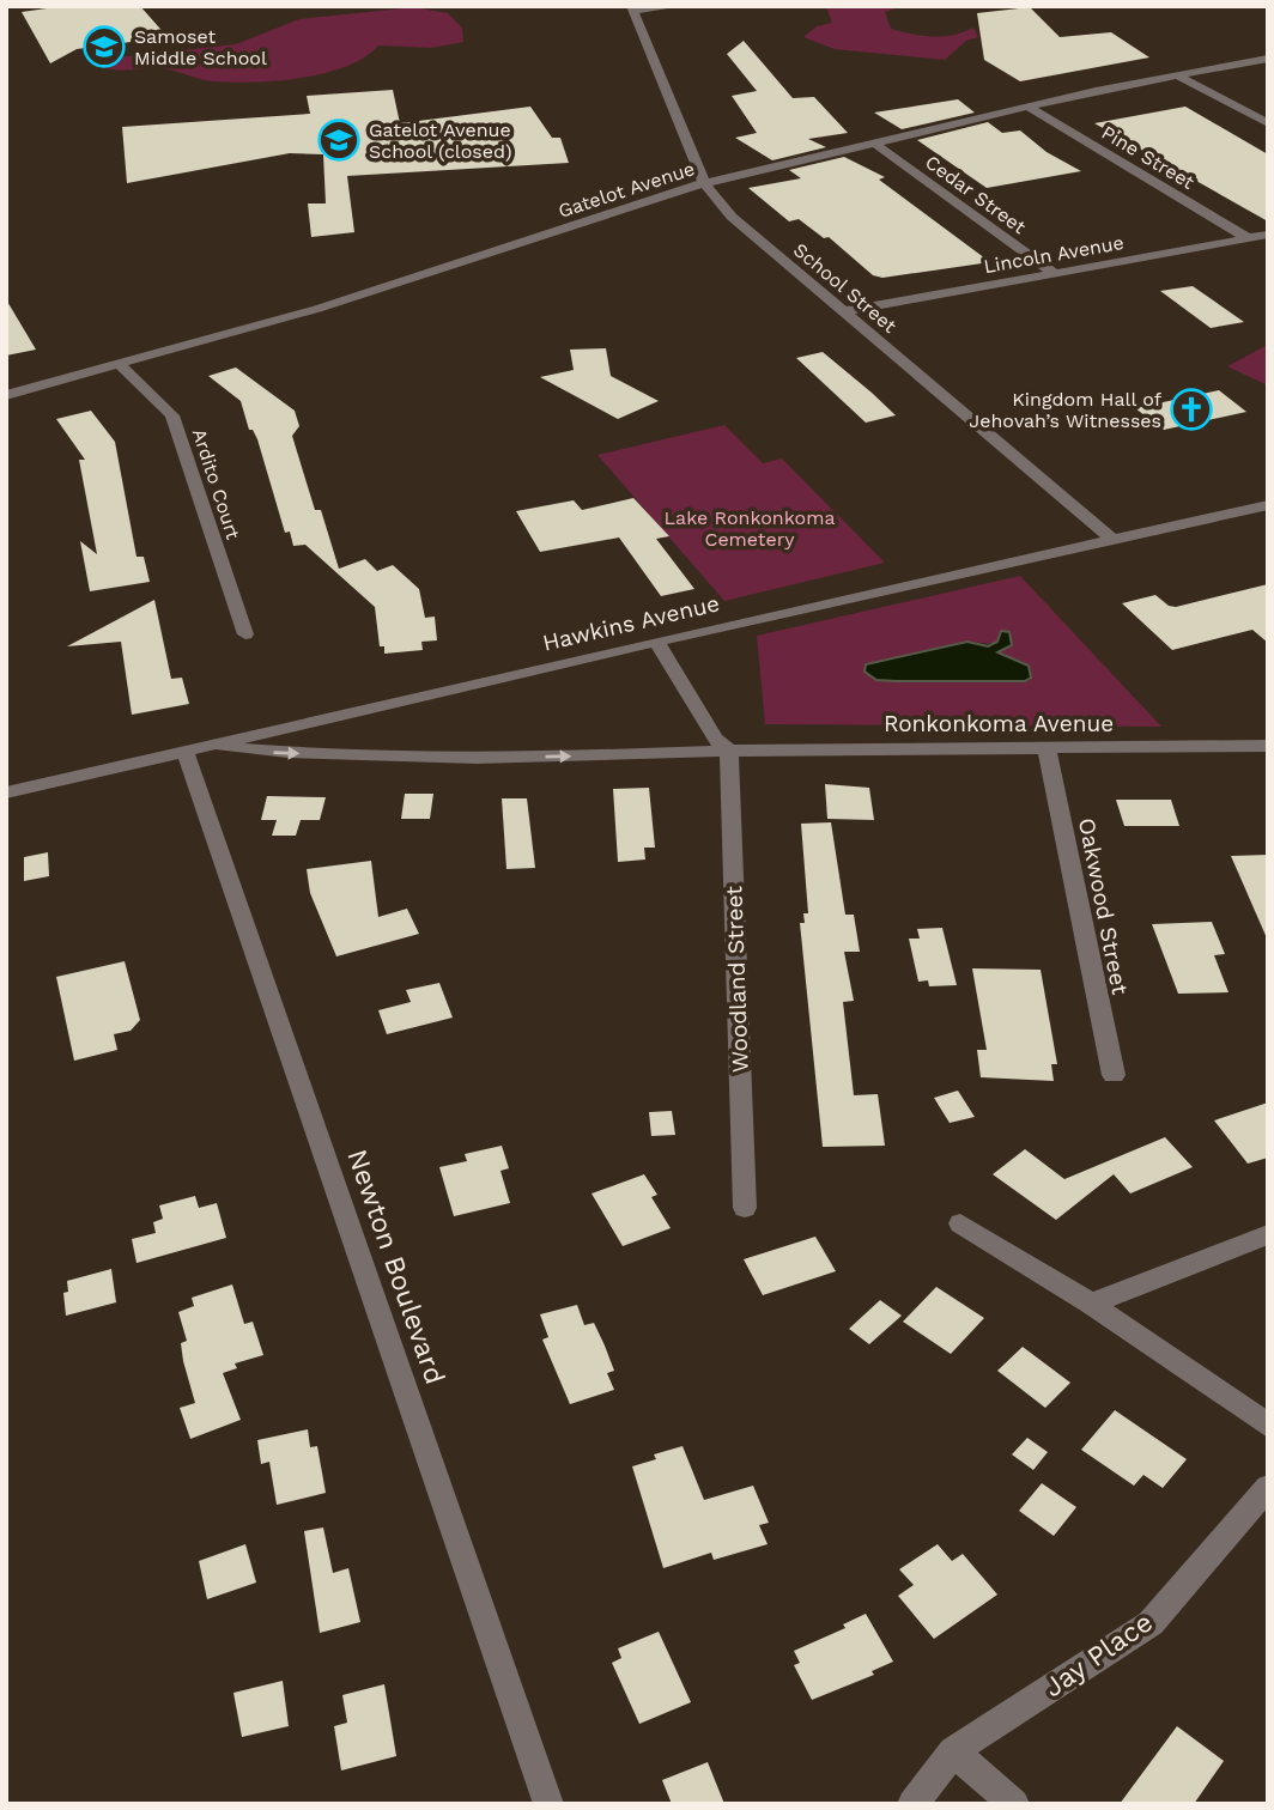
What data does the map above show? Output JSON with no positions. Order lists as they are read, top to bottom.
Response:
{
  "streets": {
    "street": [
      "Pine Street",
      "Gatelot Avenue",
      "Cedar Street",
      "Lincoln Avenue",
      "School Street",
      "Ardito Court",
      "Hawkins Avenue",
      "Ronkonkoma Avenue",
      "Oakwood Street",
      "Woodland Street",
      "Newton Boulevard",
      "Jay Place"
    ]
  },
  "crossings": [
    ["Pine Street", "Gatelot Avenue"],
    ["Pine Street", "Lincoln Avenue"],
    ["Gatelot Avenue", "Cedar Street"],
    ["Gatelot Avenue", "School Street"],
    ["Gatelot Avenue", "Ardito Court"],
    ["Cedar Street", "Lincoln Avenue"],
    ["Lincoln Avenue", "School Street"],
    ["School Street", "Hawkins Avenue"],
    ["Hawkins Avenue", "Ronkonkoma Avenue"],
    ["Hawkins Avenue", "Newton Boulevard"],
    ["Ronkonkoma Avenue", "Oakwood Street"],
    ["Ronkonkoma Avenue", "Woodland Street"],
    ["Ronkonkoma Avenue", "Newton Boulevard"]
  ],
  "one_way": ["Ronkonkoma Avenue"],
  "parks": ["Lake Ronkonkoma Cemetery"],
  "places": {
    "school or university": ["Samoset Middle School", "Gatelot Avenue School (closed)"],
    "church": ["Kingdom Hall of Jehovah’s Witnesses"]
  }
}
